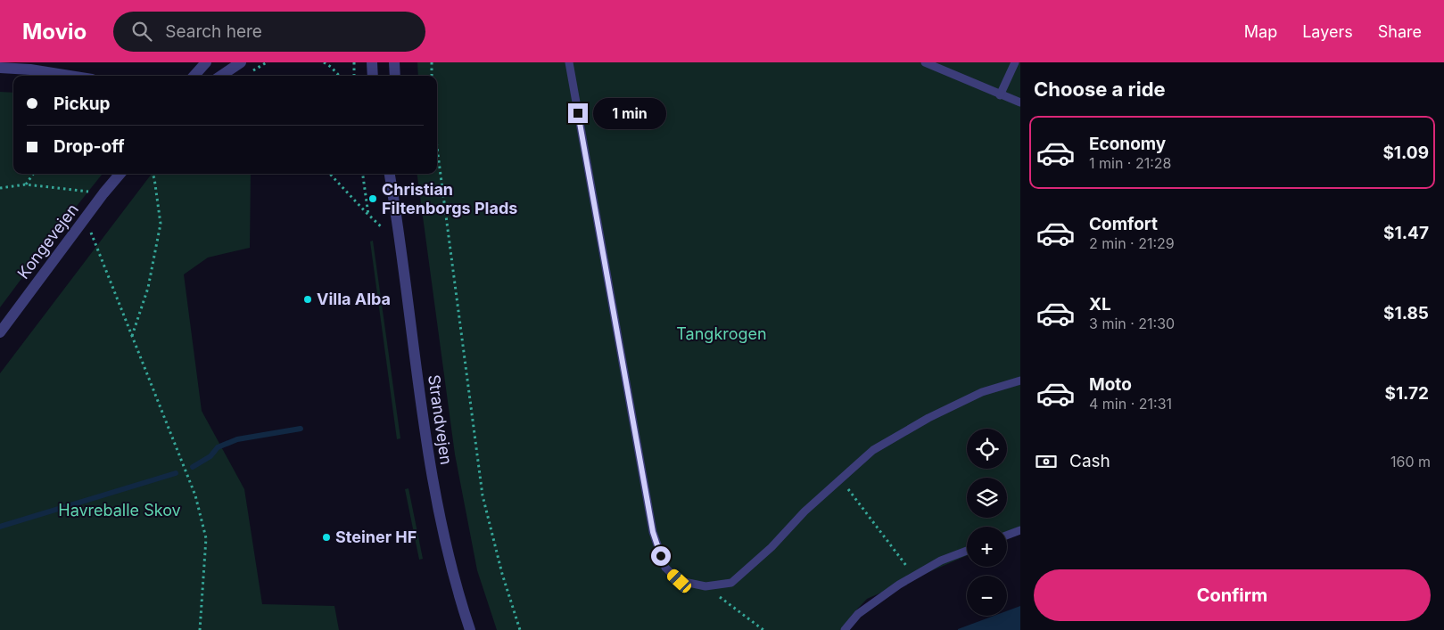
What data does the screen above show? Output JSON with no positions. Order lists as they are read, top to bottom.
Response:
{
  "streets": {
    "street": ["Kongevejen", "Strandvejen"]
  },
  "parks": ["Tangkrogen", "Havreballe Skov"],
  "places": ["Christian Filtenborgs Plads", "Villa Alba", "Steiner HF"],
  "page": {
    "header": "Movio",
    "search": "Search here",
    "nav": ["Map", "Layers", "Share"],
    "heading": "Choose a ride",
    "banner": ["Pickup", "Drop-off"],
    "bubble": "1 min",
    "list": [
      {
        "name": "Economy",
        "note": "1 min · 21:28",
        "value": "$1.09"
      },
      {
        "name": "Comfort",
        "note": "2 min · 21:29",
        "value": "$1.47"
      },
      {
        "name": "XL",
        "note": "3 min · 21:30",
        "value": "$1.85"
      },
      {
        "name": "Moto",
        "note": "4 min · 21:31",
        "value": "$1.72"
      }
    ],
    "map_buttons": ["+", "−"],
    "pay": ["Cash", "160 m"],
    "buttons": "Confirm"
  }
}
